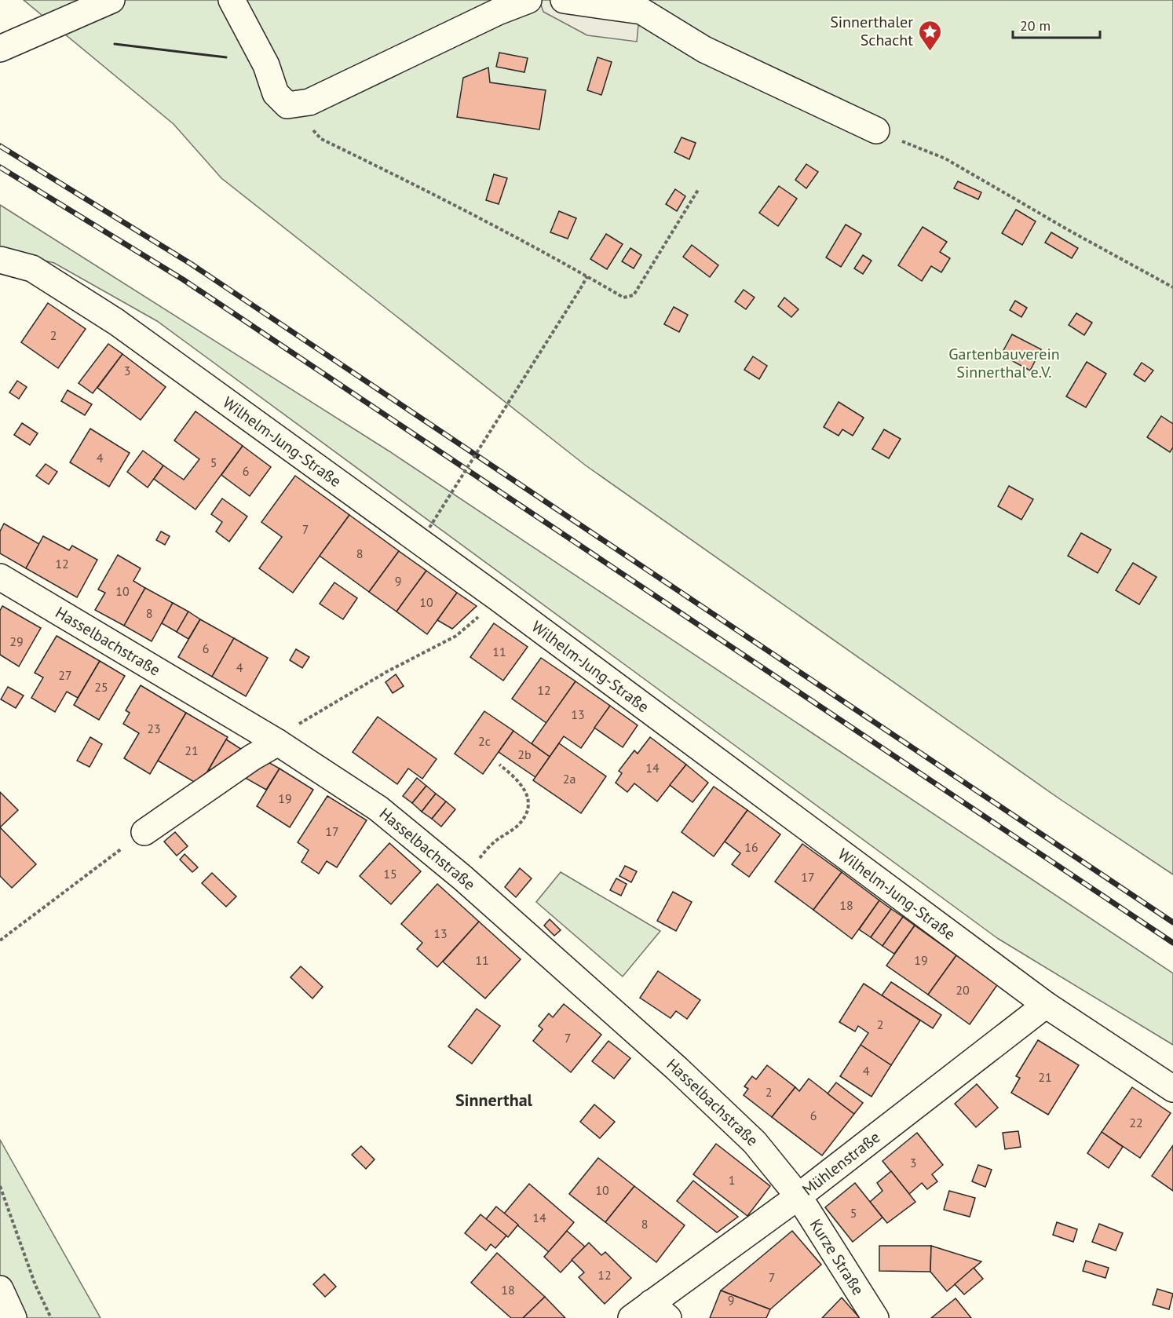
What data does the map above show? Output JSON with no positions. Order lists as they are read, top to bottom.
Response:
{
  "streets": {
    "main road": [
      "Wilhelm-Jung-Straße",
      "Hasselbachstraße",
      "Mühlenstraße",
      "Kurze Straße"
    ]
  },
  "crossings": [
    ["Wilhelm-Jung-Straße", "Mühlenstraße"],
    ["Hasselbachstraße", "Mühlenstraße"],
    ["Hasselbachstraße", "Kurze Straße"],
    ["Mühlenstraße", "Kurze Straße"]
  ],
  "districts": ["Sinnerthal"],
  "parks": ["Gartenbauverein Sinnerthal e.V."],
  "places": {
    "place": ["Sinnerthaler Schacht"]
  },
  "house_numbers": [
    "2",
    "3",
    "4",
    "5",
    "6",
    "7",
    "8",
    "12",
    "9",
    "10",
    "10",
    "8",
    "29",
    "6",
    "11",
    "4",
    "27",
    "25",
    "12",
    "13",
    "23",
    "2c",
    "21",
    "2b",
    "14",
    "2a",
    "19",
    "17",
    "16",
    "15",
    "17",
    "18",
    "13",
    "11",
    "19",
    "20",
    "2",
    "7",
    "4",
    "21",
    "2",
    "6",
    "22",
    "3",
    "1",
    "10",
    "5",
    "14",
    "8",
    "12",
    "7",
    "18",
    "9"
  ],
  "scale_bar": "20 m"
}
